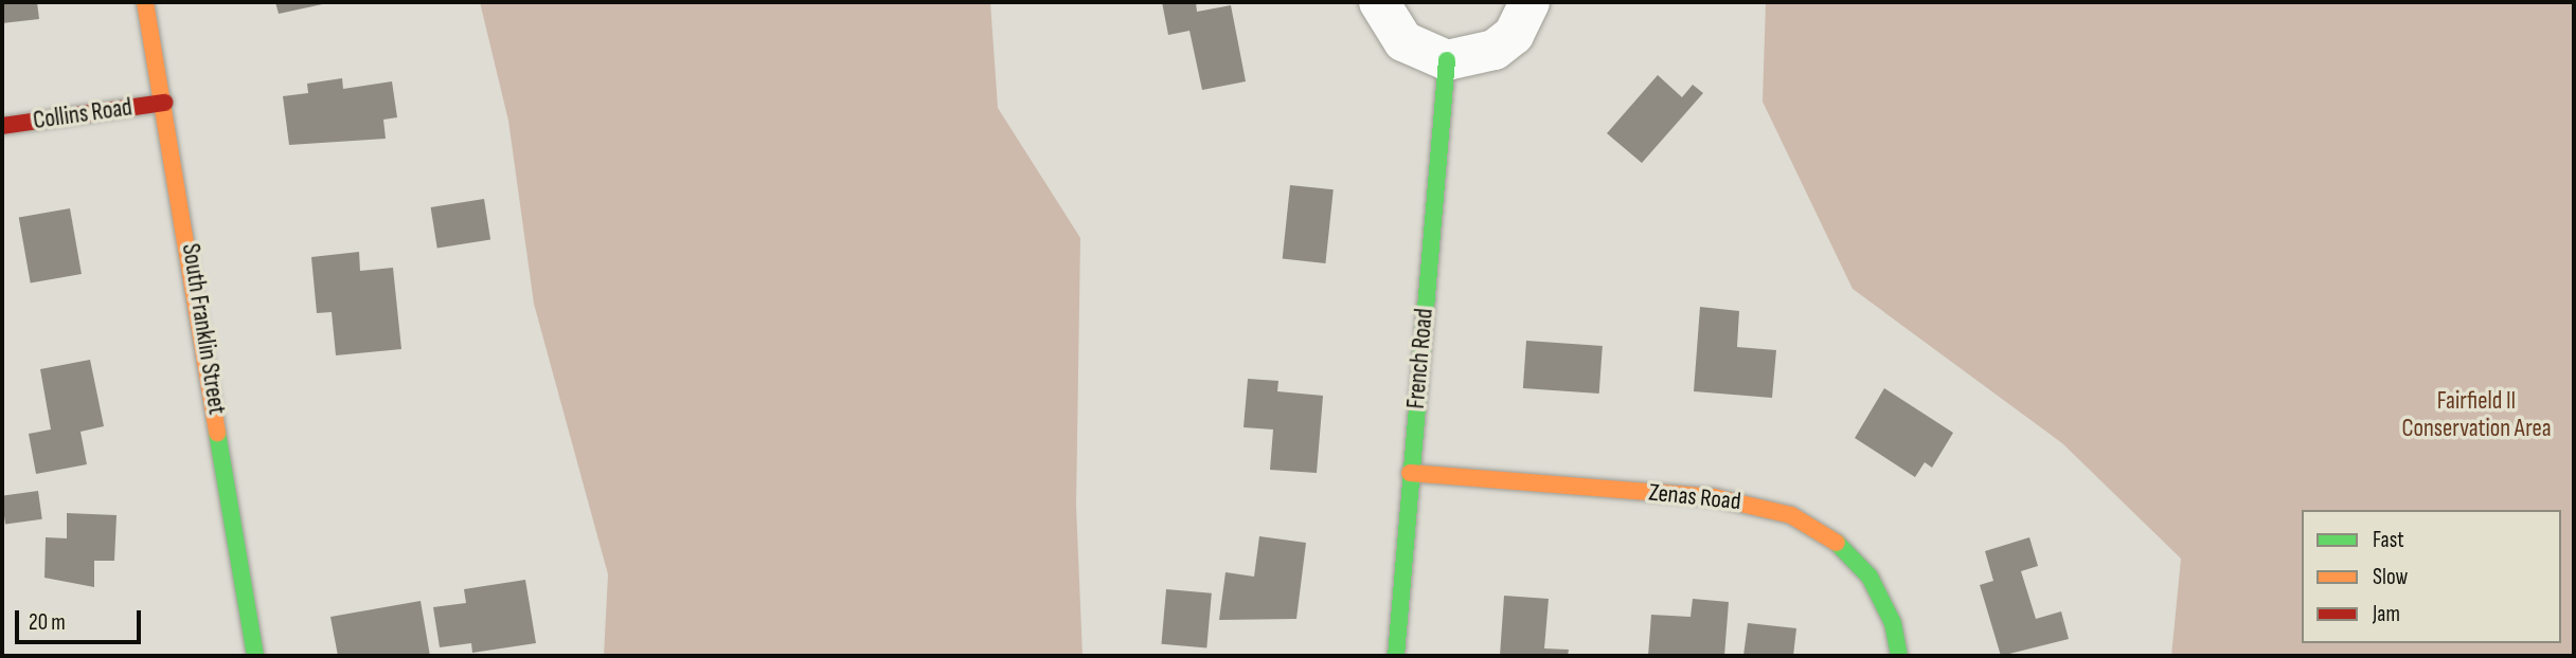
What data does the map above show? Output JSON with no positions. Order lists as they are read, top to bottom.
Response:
{
  "streets": {
    "street": [
      "Collins Road",
      "South Franklin Street",
      "French Road",
      "Zenas Road"
    ]
  },
  "crossings": [
    ["Collins Road", "South Franklin Street"],
    ["French Road", "Zenas Road"]
  ],
  "parks": ["Fairfield II Conservation Area"],
  "legend": ["Fast", "Slow", "Jam"],
  "scale_bar": "20 m"
}
